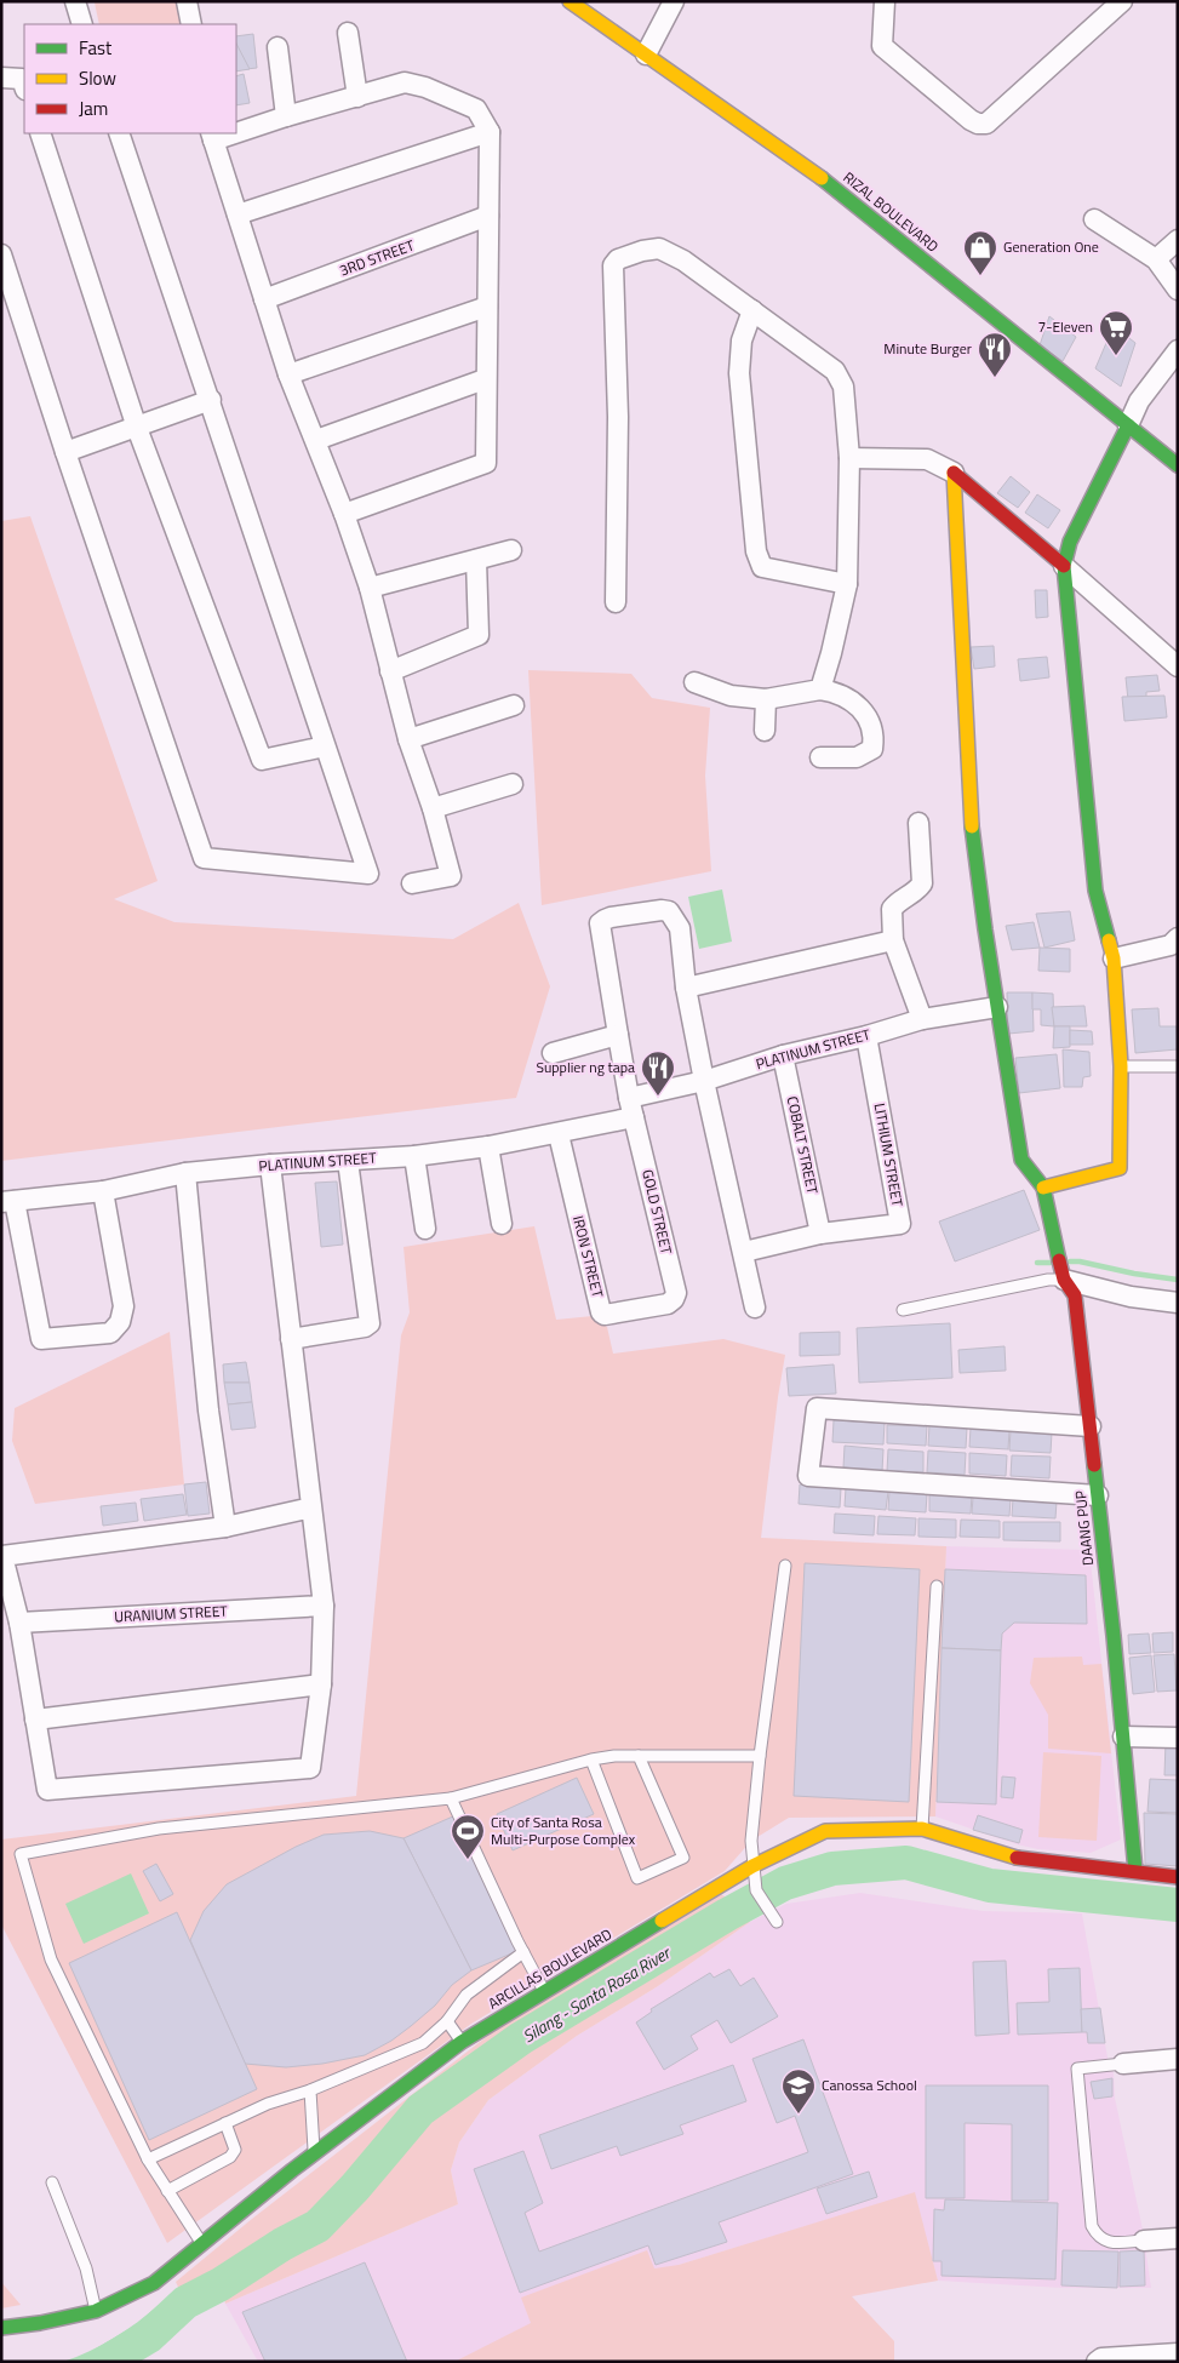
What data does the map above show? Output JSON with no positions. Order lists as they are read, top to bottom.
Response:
{
  "streets": {
    "street": [
      "RIZAL BOULEVARD",
      "3RD STREET",
      "PLATINUM STREET",
      "COBALT STREET",
      "LITHIUM STREET",
      "GOLD STREET",
      "IRON STREET",
      "DAANG PUP",
      "URANIUM STREET",
      "ARCILLAS BOULEVARD"
    ]
  },
  "crossings": [
    ["PLATINUM STREET", "COBALT STREET"],
    ["PLATINUM STREET", "LITHIUM STREET"],
    ["PLATINUM STREET", "GOLD STREET"],
    ["PLATINUM STREET", "IRON STREET"],
    ["COBALT STREET", "LITHIUM STREET"],
    ["GOLD STREET", "IRON STREET"],
    ["DAANG PUP", "ARCILLAS BOULEVARD"]
  ],
  "water": ["Silang - Santa Rosa River"],
  "places": {
    "shop": ["Generation One"],
    "supermarket": ["7-Eleven"],
    "restaurant": ["Minute Burger", "Supplier ng tapa"],
    "sports": ["City of Santa Rosa Multi-Purpose Complex"],
    "school or university": ["Canossa School"]
  },
  "legend": ["Fast", "Slow", "Jam"]
}
